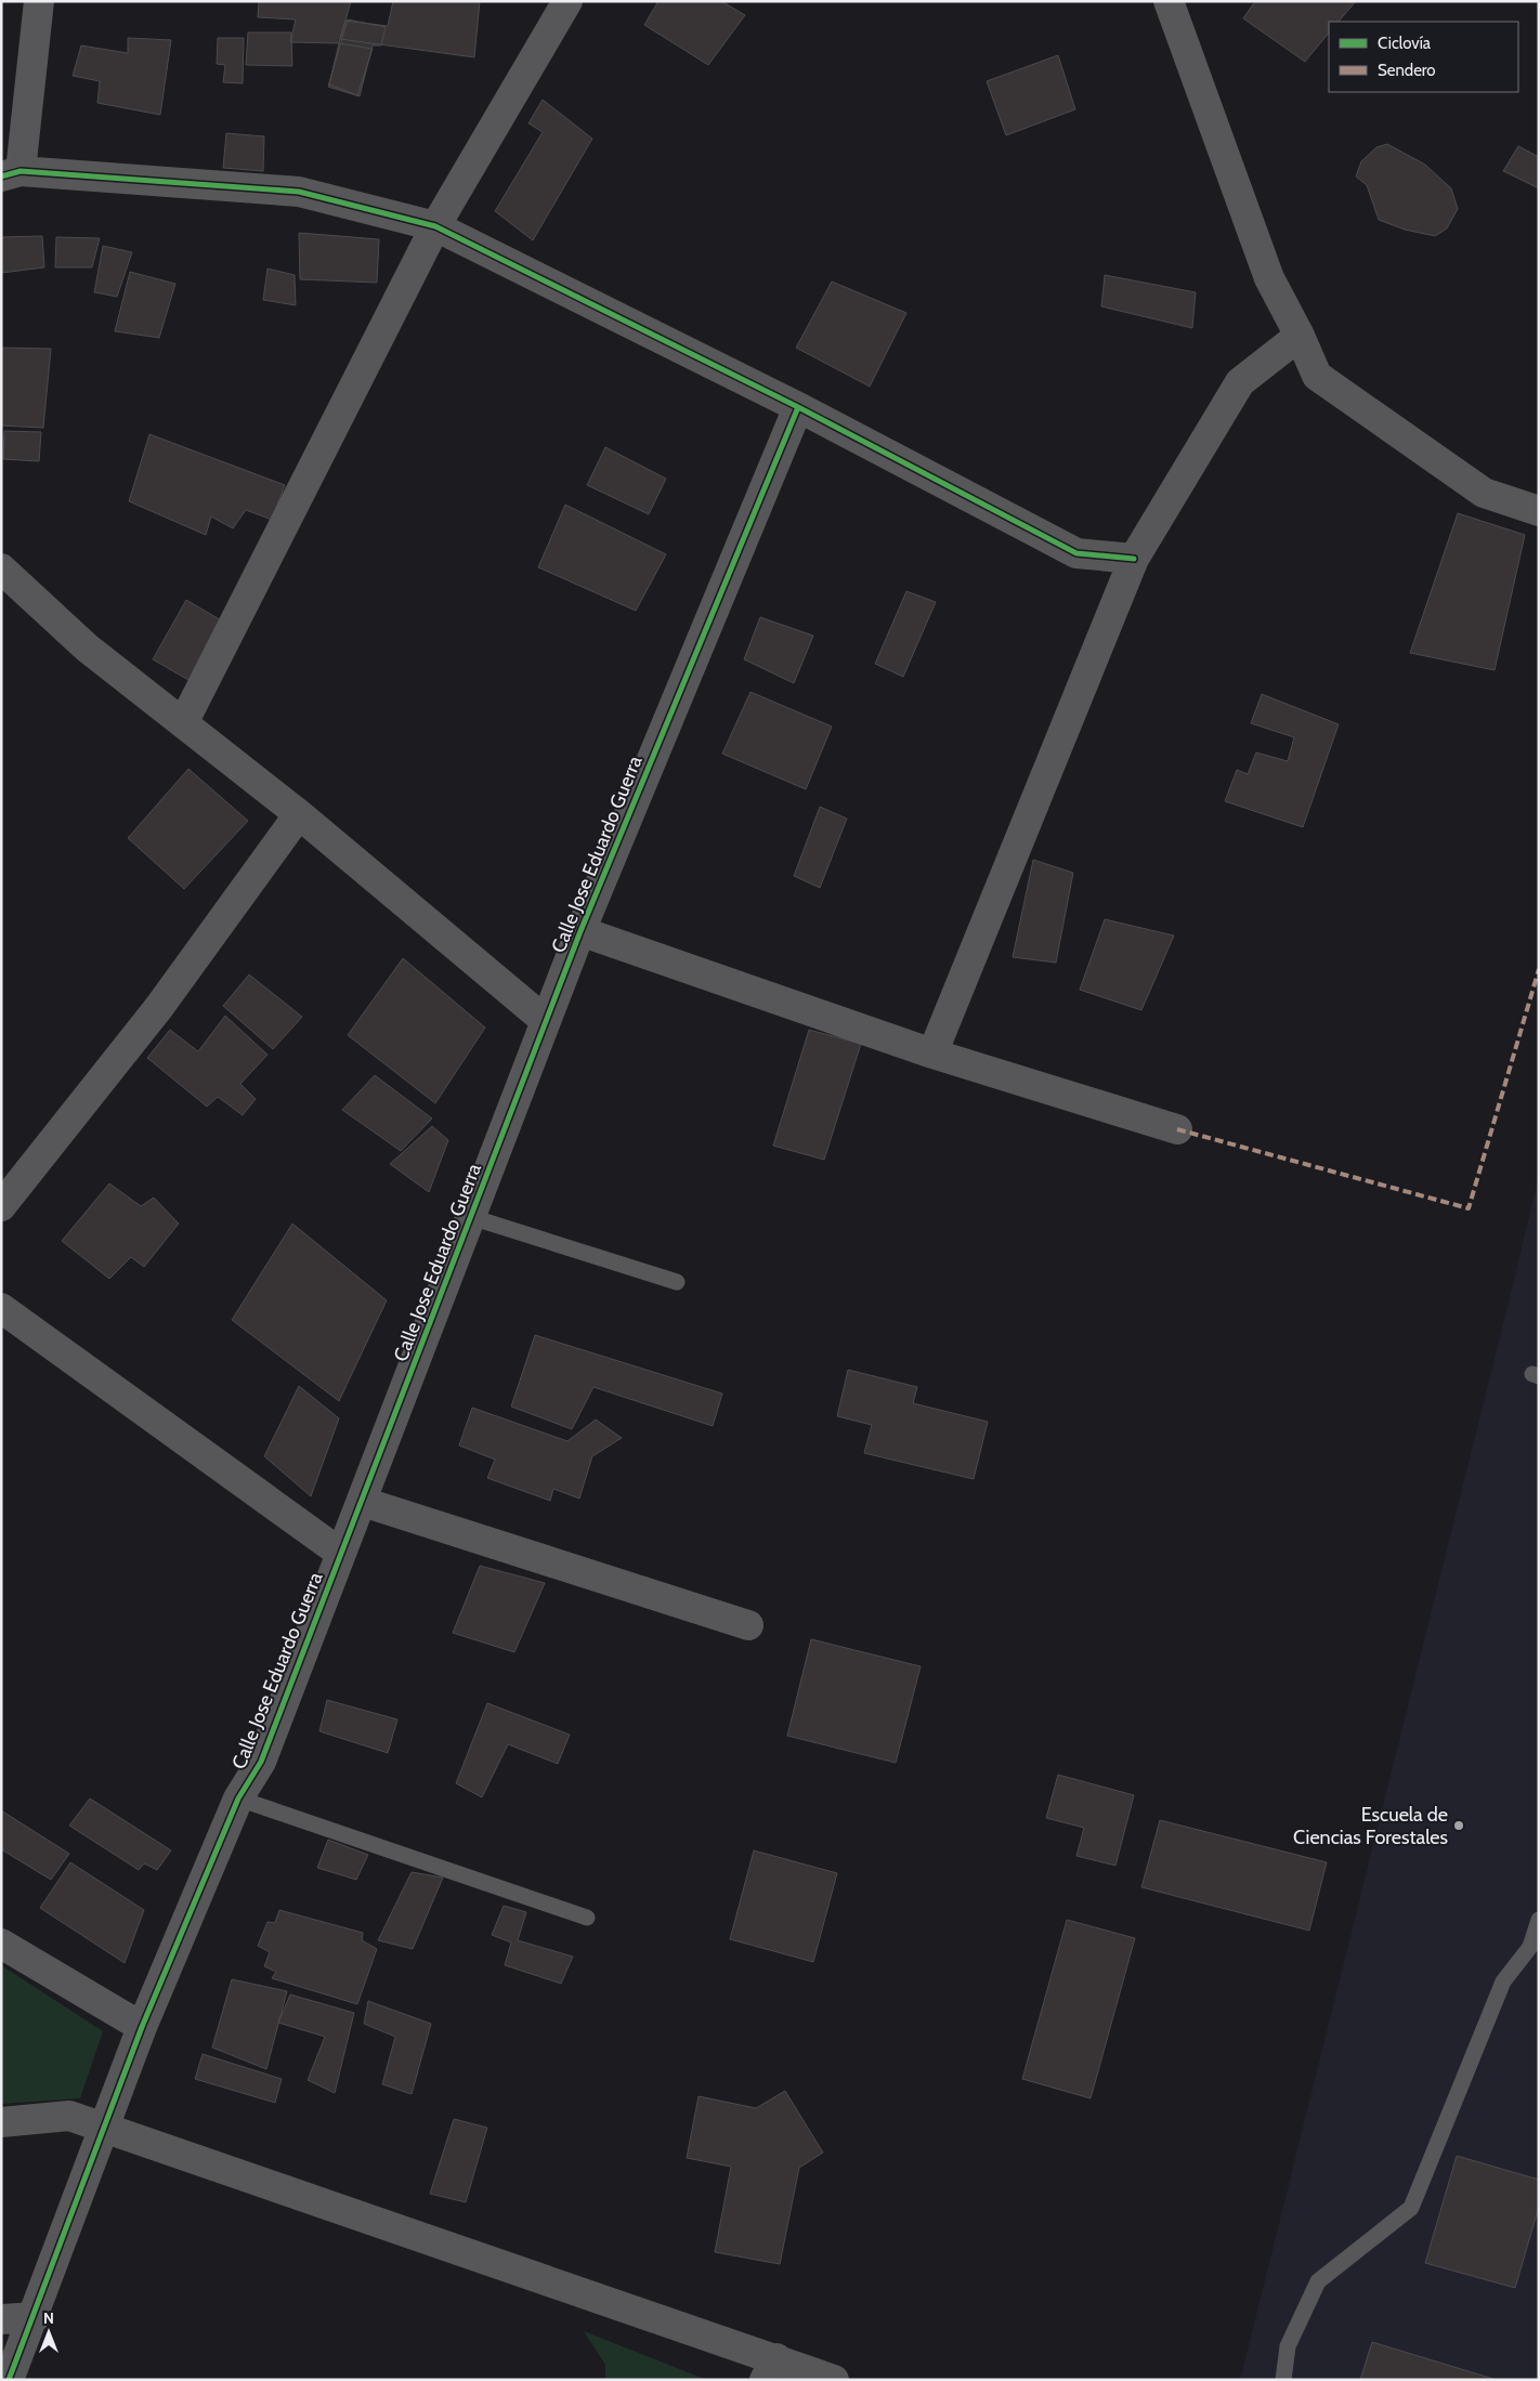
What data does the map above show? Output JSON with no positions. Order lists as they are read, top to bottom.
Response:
{
  "streets": {
    "street": ["Calle Jose Eduardo Guerra"]
  },
  "places": ["Escuela de Ciencias Forestales"],
  "legend": ["Ciclovía", "Sendero"],
  "north": "top"
}
